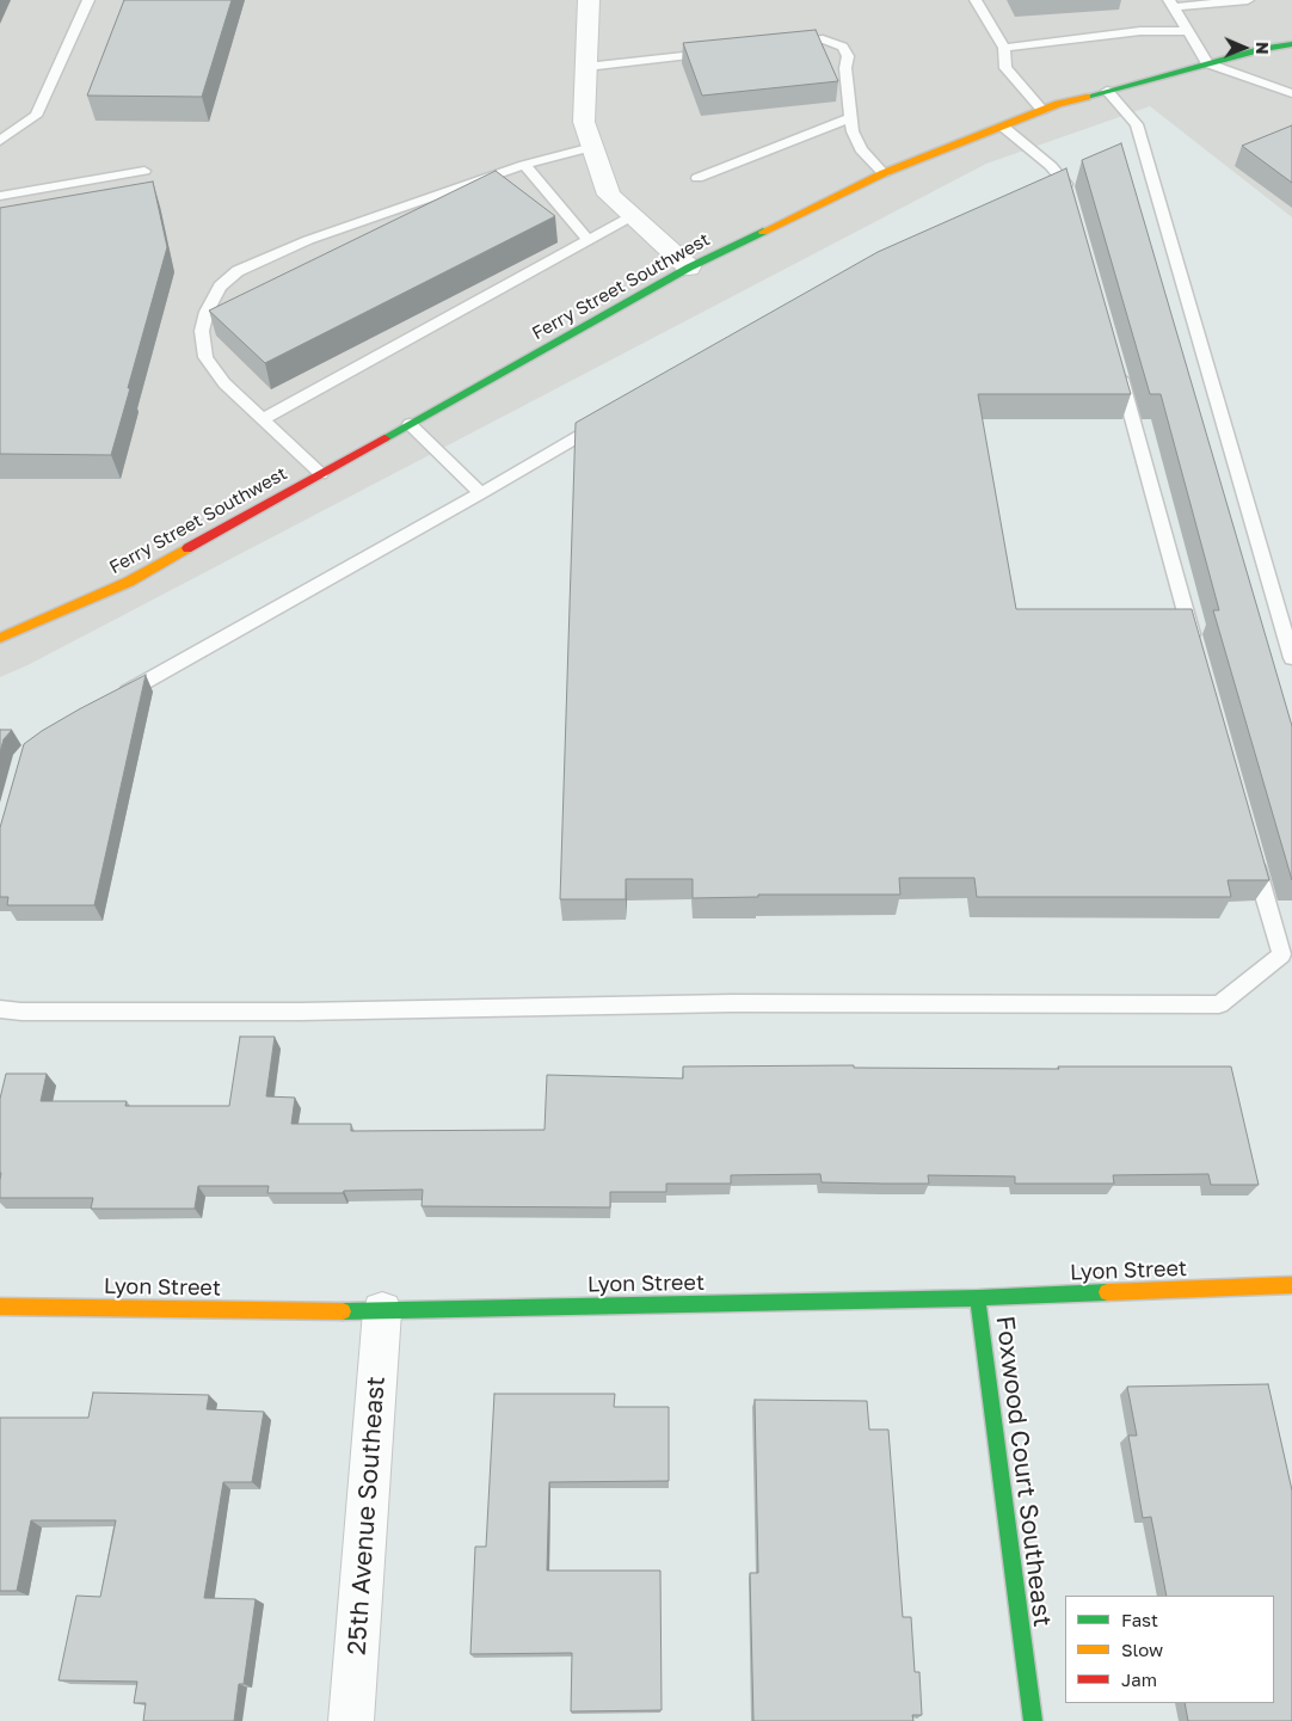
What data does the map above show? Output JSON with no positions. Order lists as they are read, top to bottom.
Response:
{
  "streets": {
    "street": [
      "Ferry Street Southwest",
      "Lyon Street",
      "Foxwood Court Southeast",
      "25th Avenue Southeast"
    ]
  },
  "crossings": [
    ["Lyon Street", "Foxwood Court Southeast"],
    ["Lyon Street", "25th Avenue Southeast"]
  ],
  "legend": ["Fast", "Slow", "Jam"],
  "north": "right"
}
